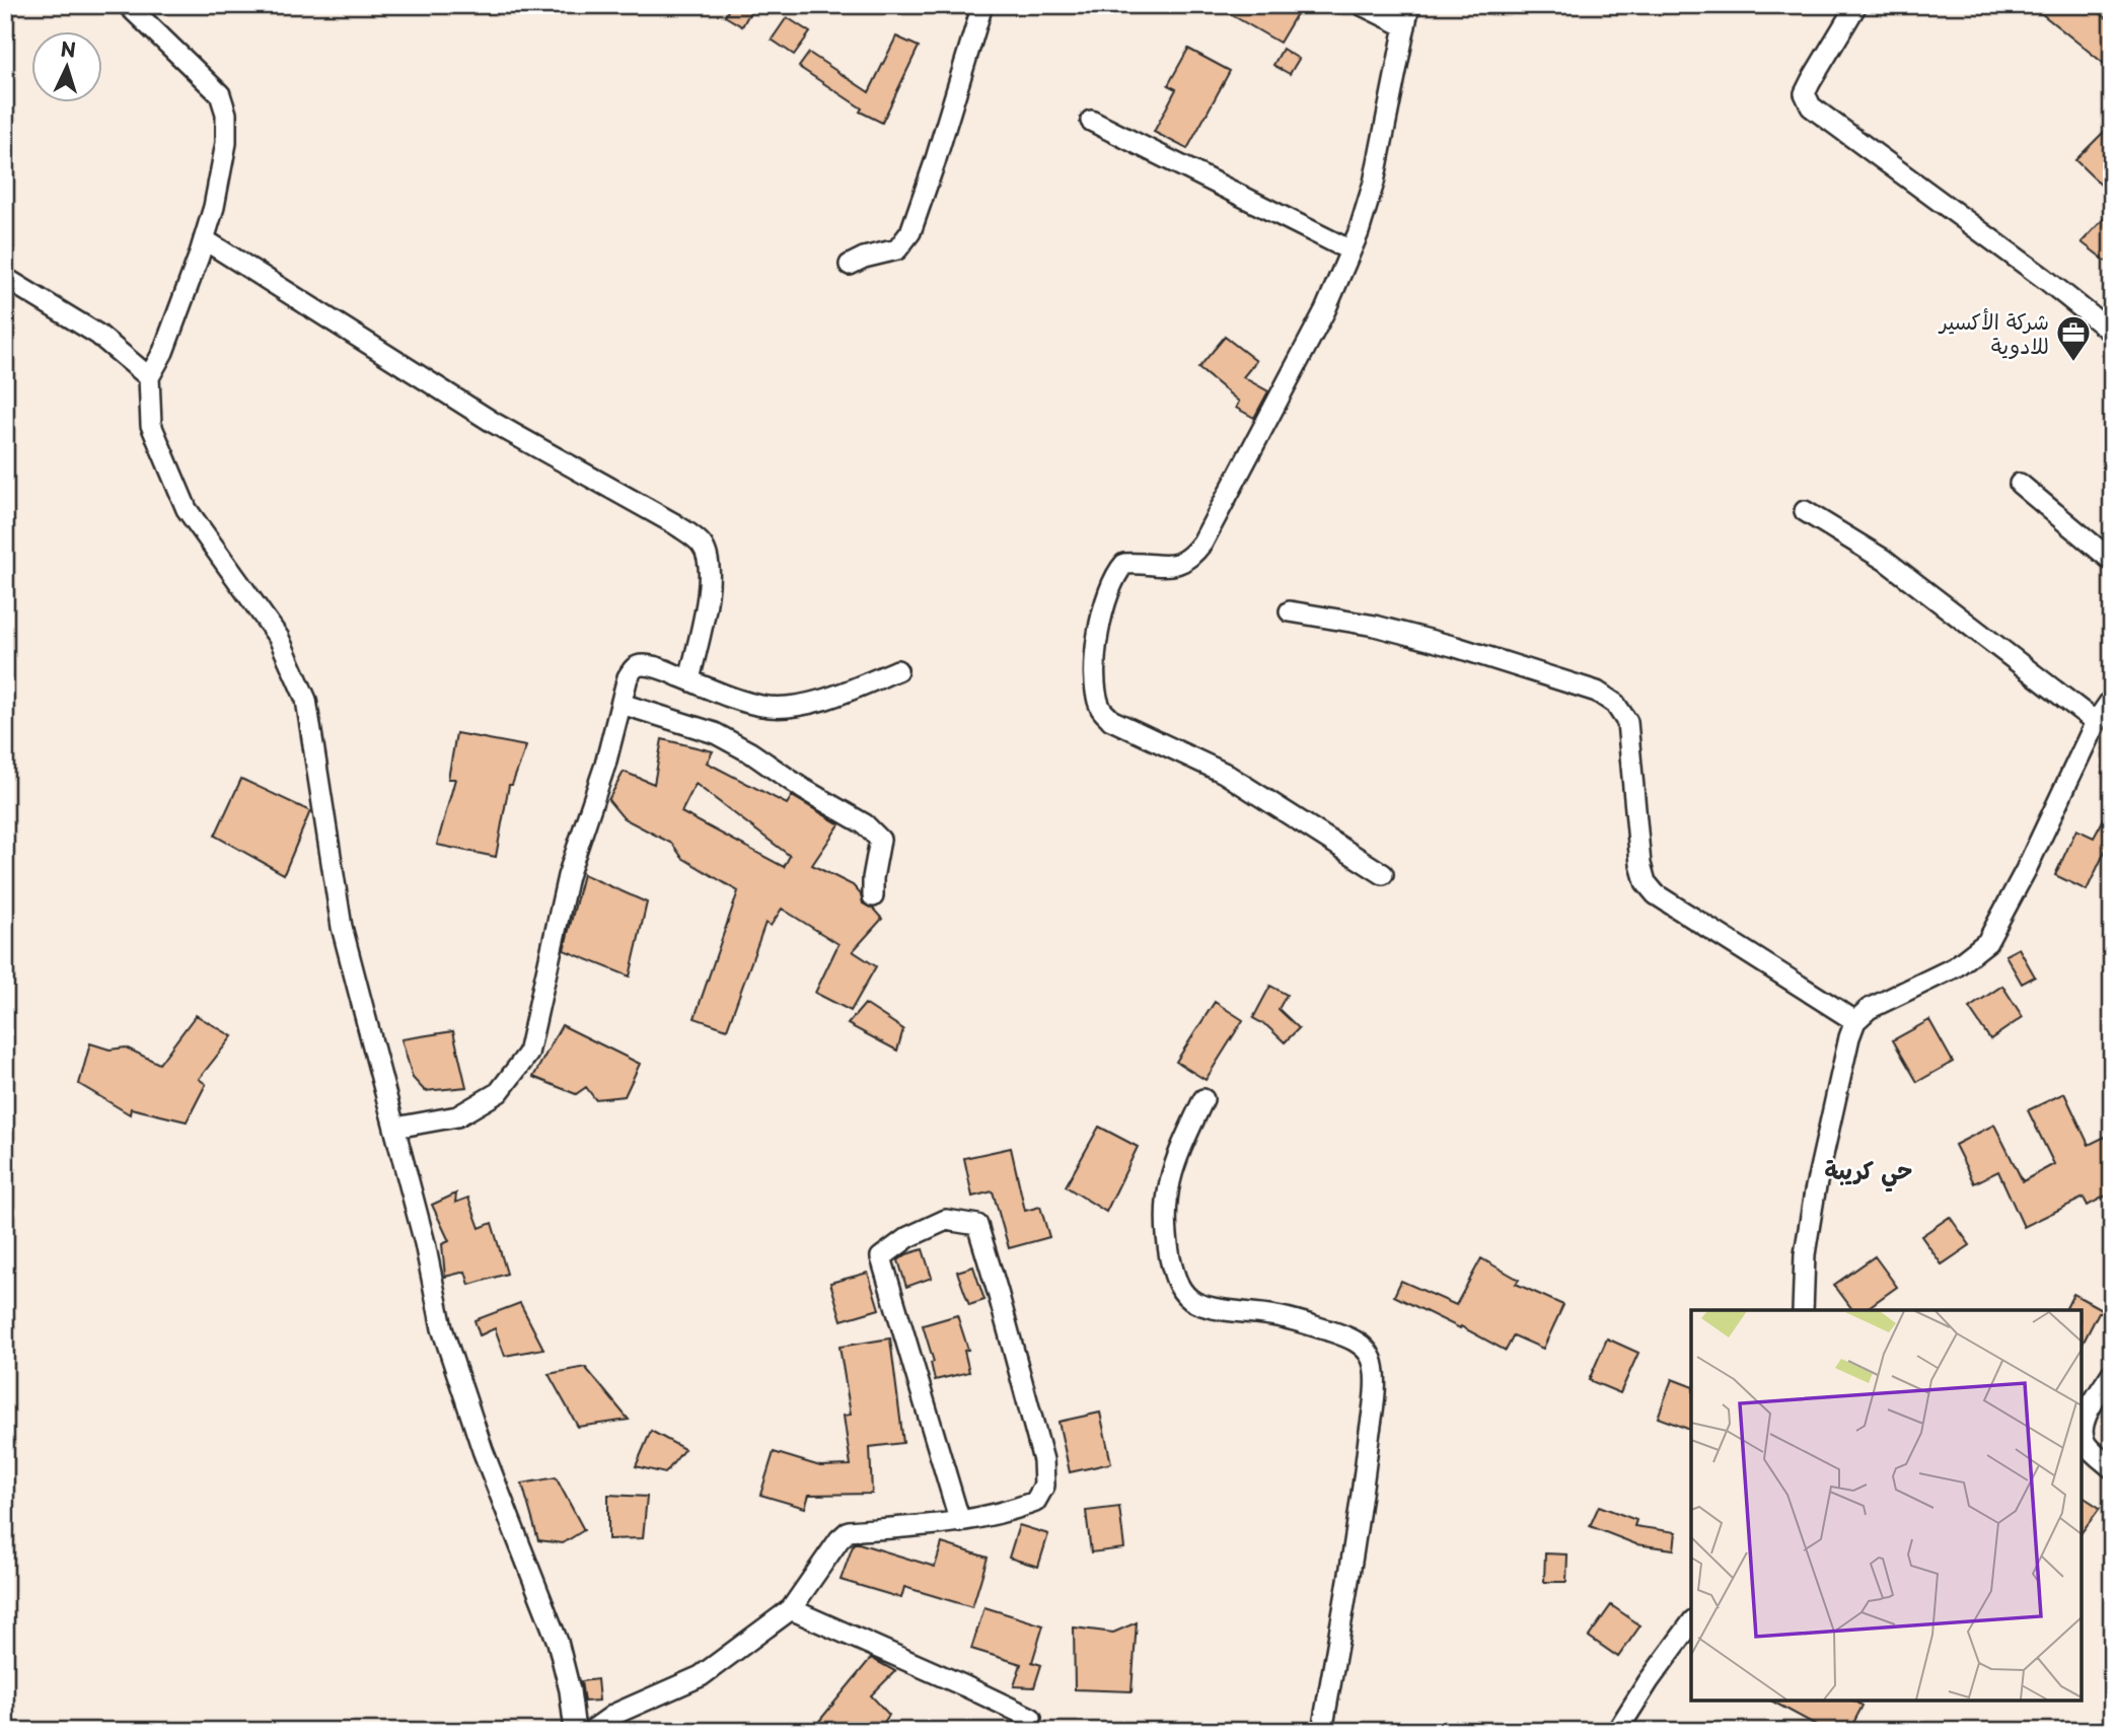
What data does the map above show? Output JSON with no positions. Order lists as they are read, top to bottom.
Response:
{
  "districts": ["حي كريبة"],
  "places": {
    "office": ["شركة الأكسير للادوية"]
  },
  "north": "top"
}
